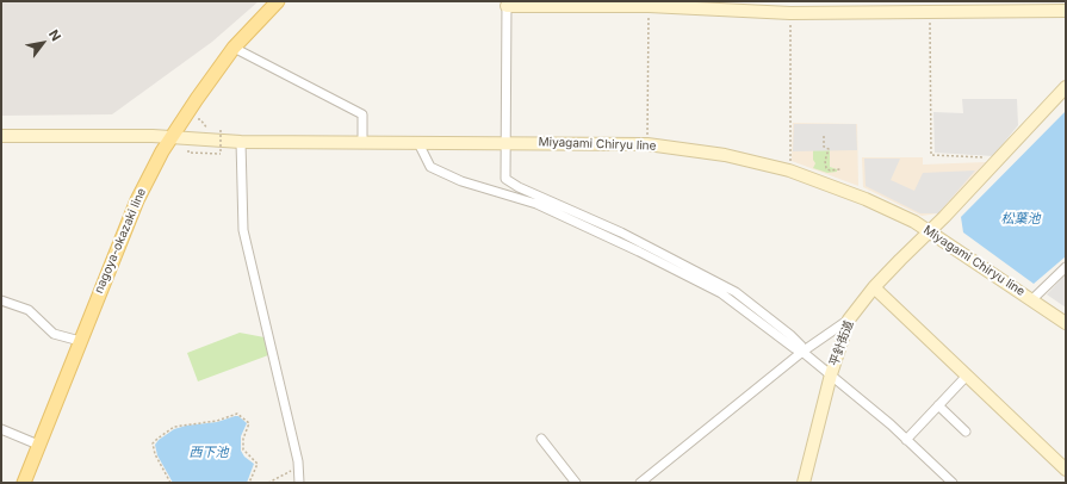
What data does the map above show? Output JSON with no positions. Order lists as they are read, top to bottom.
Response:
{
  "streets": {
    "main road": ["nagoya-okazaki line"],
    "street": ["Miyagami Chiryu line", "平針街道"]
  },
  "crossings": [
    ["Miyagami Chiryu line", "nagoya-okazaki line"],
    ["Miyagami Chiryu line", "平針街道"]
  ],
  "water": ["松葉池", "西下池"],
  "north": "top right"
}
